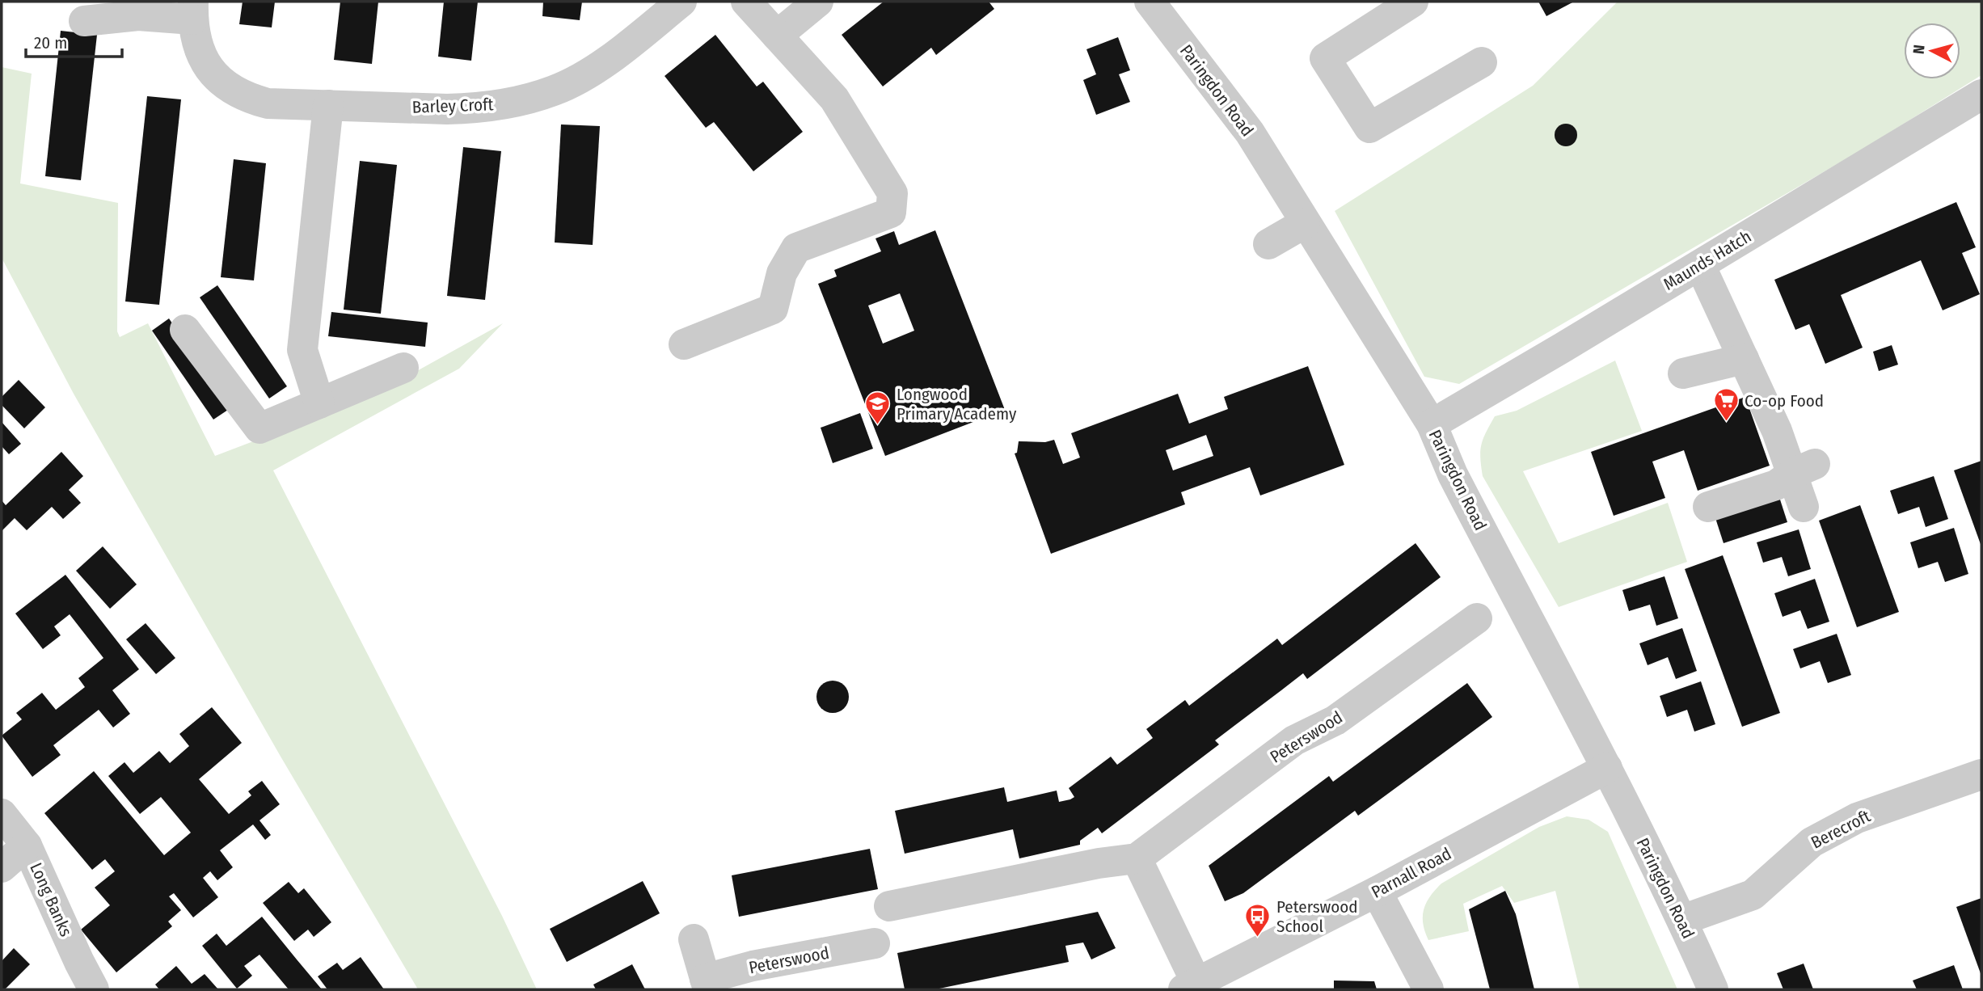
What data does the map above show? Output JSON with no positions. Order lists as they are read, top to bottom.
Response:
{
  "streets": {
    "street": [
      "Paringdon Road",
      "Barley Croft",
      "Maunds Hatch",
      "Peterswood",
      "Berecroft",
      "Parnall Road",
      "Long Banks"
    ]
  },
  "crossings": [
    ["Paringdon Road", "Maunds Hatch"],
    ["Paringdon Road", "Berecroft"],
    ["Paringdon Road", "Parnall Road"]
  ],
  "places": {
    "supermarket": ["Co-op Food"],
    "school or university": ["Longwood Primary Academy"],
    "bus stop": ["Peterswood School"]
  },
  "scale_bar": "20 m",
  "north": "left"
}
